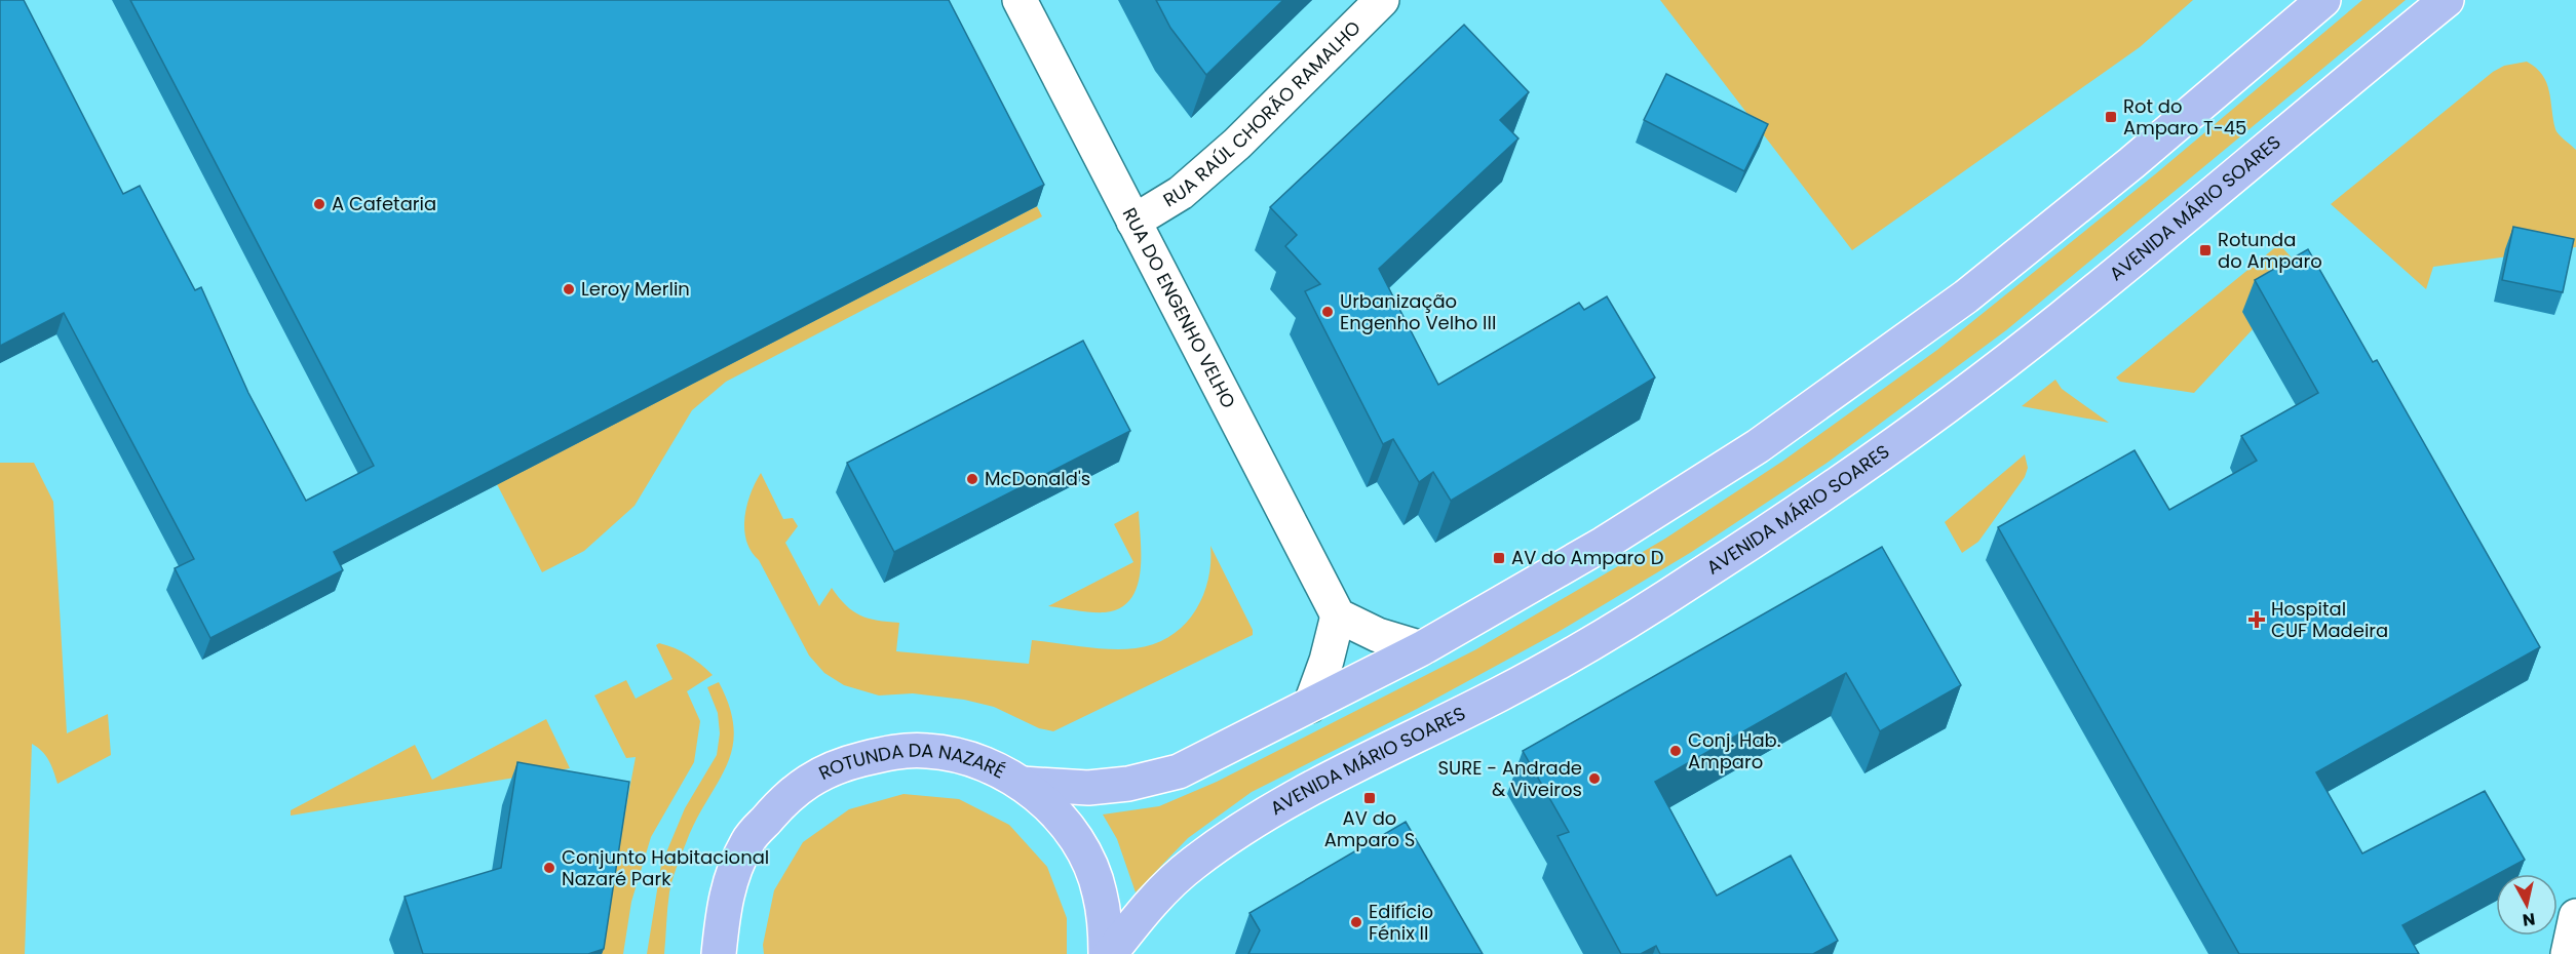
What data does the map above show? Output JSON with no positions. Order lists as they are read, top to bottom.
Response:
{
  "streets": {
    "main road": ["AVENIDA MÁRIO SOARES", "ROTUNDA DA NAZARÉ"],
    "street": ["RUA RAÚL CHORÃO RAMALHO", "RUA DO ENGENHO VELHO"]
  },
  "crossings": [
    ["RUA RAÚL CHORÃO RAMALHO", "RUA DO ENGENHO VELHO"],
    ["AVENIDA MÁRIO SOARES", "ROTUNDA DA NAZARÉ"]
  ],
  "places": {
    "transit": [
      "Rot do Amparo T-45",
      "Rotunda do Amparo",
      "AV do Amparo D",
      "AV do Amparo S"
    ],
    "other": [
      "A Cafetaria",
      "Leroy Merlin",
      "Urbanização Engenho Velho III",
      "McDonald's",
      "Conj. Hab. Amparo",
      "SURE - Andrade & Viveiros",
      "Conjunto Habitacional Nazaré Park",
      "Edifício Fénix II"
    ],
    "health": ["Hospital CUF Madeira"]
  },
  "north": "bottom"
}
